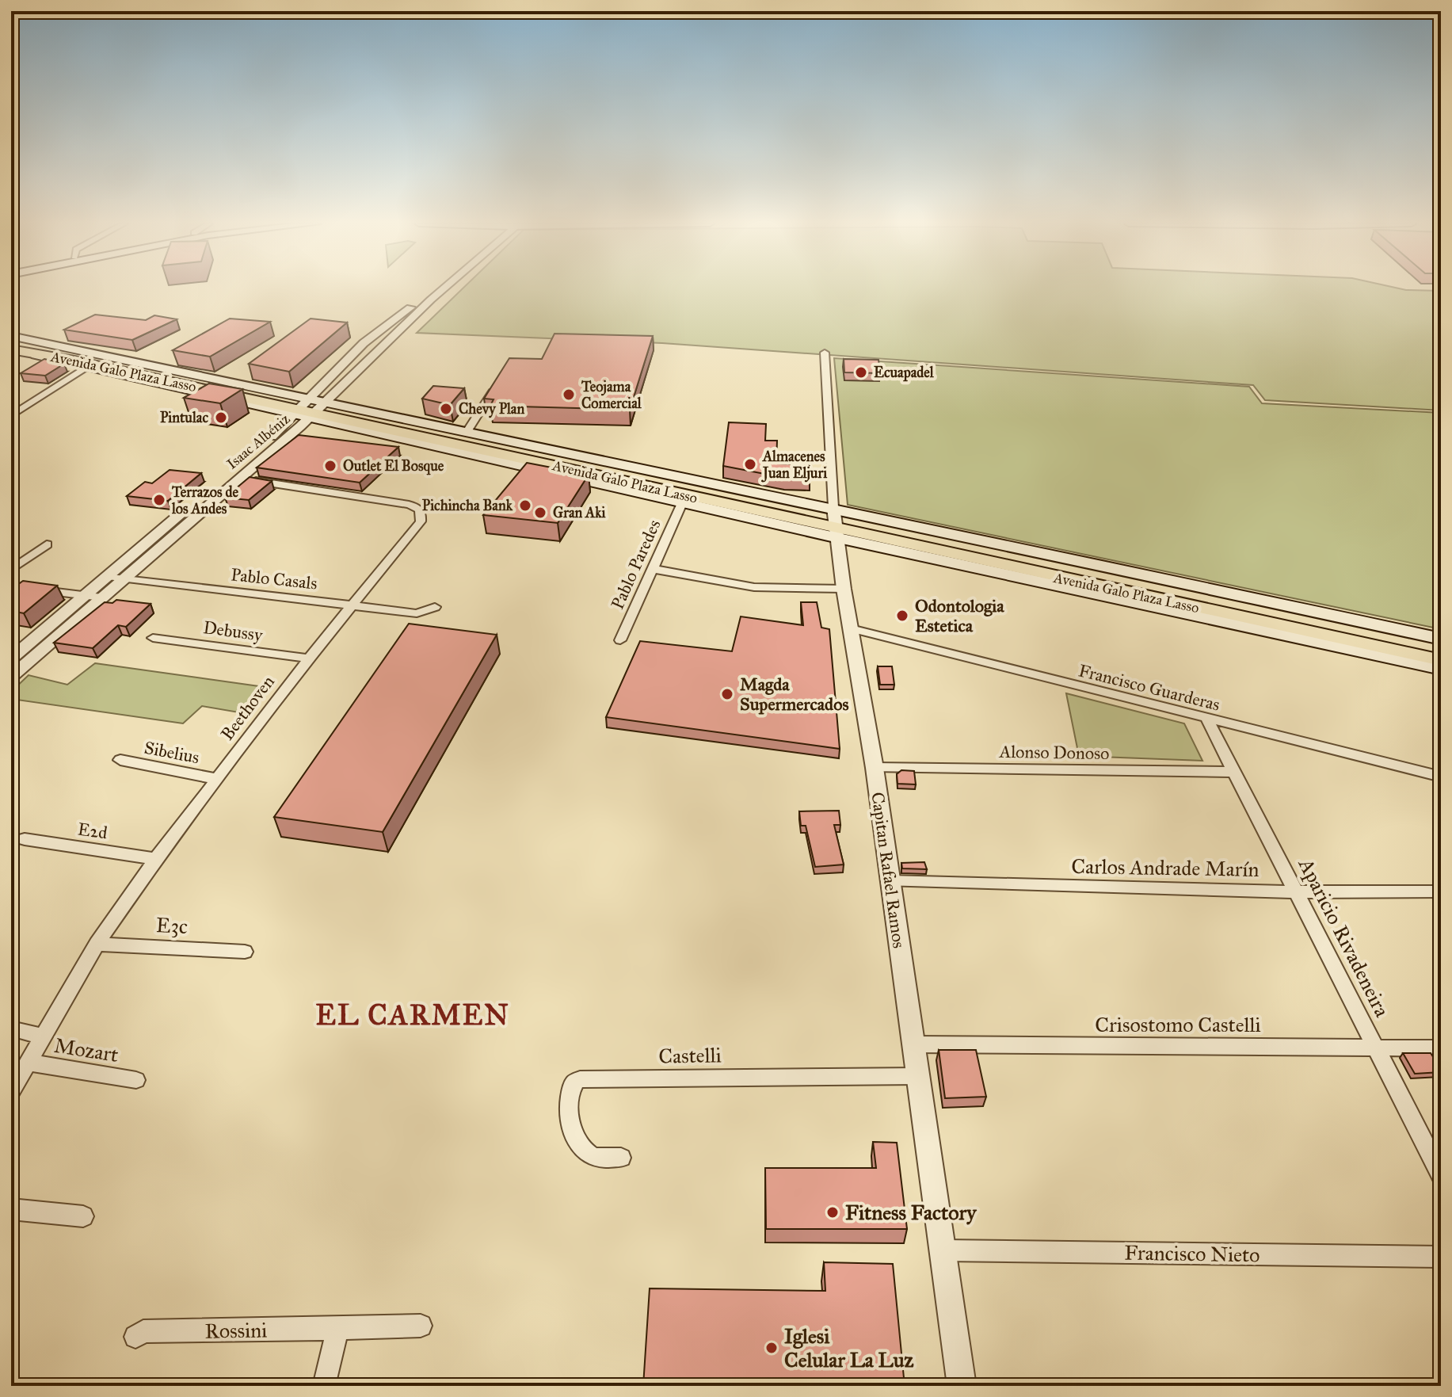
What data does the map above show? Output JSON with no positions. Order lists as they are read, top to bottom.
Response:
{
  "streets": {
    "main road": ["Avenida Galo Plaza Lasso"],
    "street": [
      "Isaac Albéniz",
      "Pablo Paredes",
      "Pablo Casals",
      "Debussy",
      "Francisco Guarderas",
      "Beethoven",
      "Sibelius",
      "Alonso Donoso",
      "E2d",
      "Carlos Andrade Marín",
      "Capitan Rafael Ramos",
      "E3c",
      "Aparicio Rivadeneira",
      "Crisostomo Castelli",
      "Mozart",
      "Castelli",
      "Francisco Nieto",
      "Rossini"
    ]
  },
  "crossings": [
    ["Avenida Galo Plaza Lasso", "Isaac Albéniz"],
    ["Avenida Galo Plaza Lasso", "Pablo Paredes"],
    ["Avenida Galo Plaza Lasso", "Capitan Rafael Ramos"],
    ["Isaac Albéniz", "Pablo Casals"],
    ["Isaac Albéniz", "Beethoven"],
    ["Pablo Casals", "Beethoven"],
    ["Debussy", "Beethoven"],
    ["Francisco Guarderas", "Capitan Rafael Ramos"],
    ["Francisco Guarderas", "Aparicio Rivadeneira"],
    ["Beethoven", "Sibelius"],
    ["Beethoven", "E2d"],
    ["Beethoven", "E3c"],
    ["Beethoven", "Mozart"],
    ["Alonso Donoso", "Capitan Rafael Ramos"],
    ["Alonso Donoso", "Aparicio Rivadeneira"],
    ["Carlos Andrade Marín", "Capitan Rafael Ramos"],
    ["Carlos Andrade Marín", "Aparicio Rivadeneira"],
    ["Capitan Rafael Ramos", "Crisostomo Castelli"],
    ["Capitan Rafael Ramos", "Castelli"],
    ["Capitan Rafael Ramos", "Francisco Nieto"],
    ["Aparicio Rivadeneira", "Crisostomo Castelli"]
  ],
  "districts": ["EL CARMEN"],
  "places": [
    "Ecuapadel",
    "Teojama Comercial",
    "Chevy Plan",
    "Pintulac",
    "Almacenes Juan Eljuri",
    "Outlet El Bosque",
    "Terrazos de los Andes",
    "Pichincha Bank",
    "Gran Aki",
    "Odontologia Estetica",
    "Magda Supermercados",
    "Fitness Factory",
    "Iglesi Celular La Luz"
  ]
}
